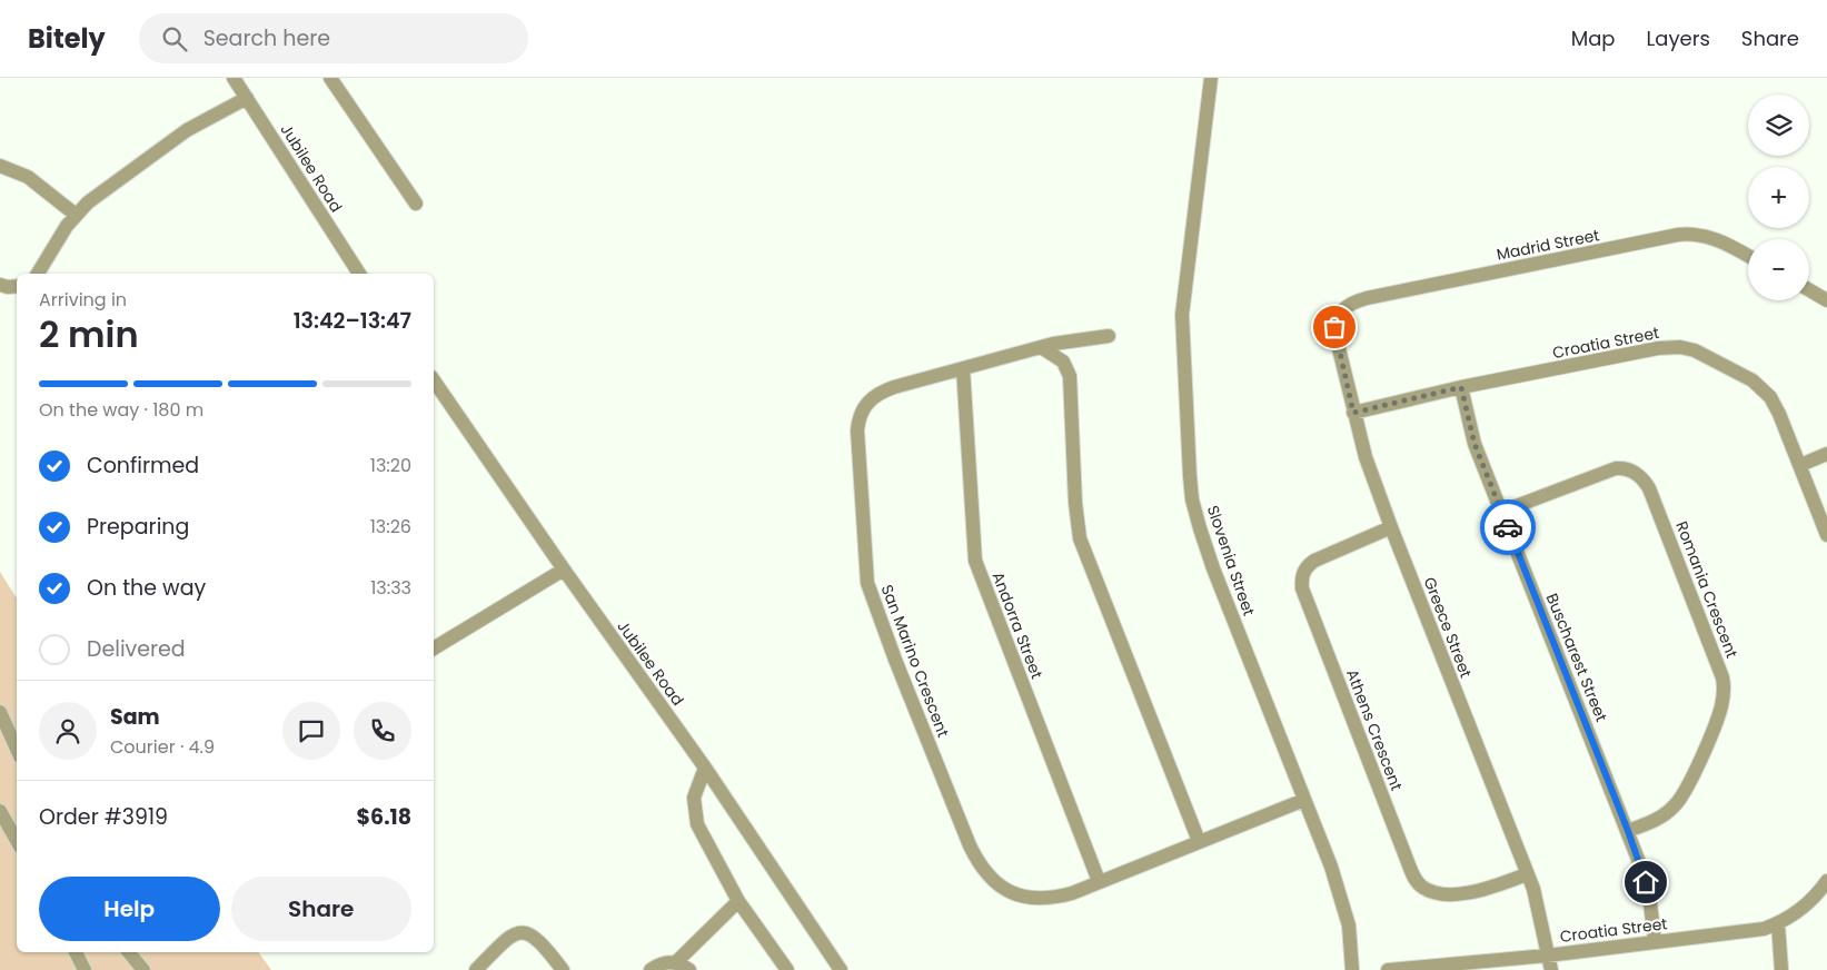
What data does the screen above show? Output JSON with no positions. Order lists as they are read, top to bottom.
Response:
{
  "streets": {
    "street": [
      "Jubilee Road",
      "Madrid Street",
      "Croatia Street",
      "Slovenia Street",
      "Romania Crescent",
      "Andorra Street",
      "Greece Street",
      "Buscharest Street",
      "San Marino Crescent",
      "Athens Crescent"
    ]
  },
  "crossings": [
    ["Madrid Street", "Greece Street"],
    ["Croatia Street", "Greece Street"],
    ["Croatia Street", "Buscharest Street"],
    ["Slovenia Street", "San Marino Crescent"],
    ["Romania Crescent", "Buscharest Street"],
    ["Andorra Street", "San Marino Crescent"],
    ["Greece Street", "Athens Crescent"]
  ],
  "page": {
    "header": "Bitely",
    "search": "Search here",
    "nav": ["Map", "Layers", "Share"],
    "map_buttons": ["+", "−"],
    "heading": ["2 min", "Arriving in", "13:42–13:47"],
    "panel": [
      "Sam",
      "Courier · 4.9",
      "Order #3919",
      "$6.18"
    ],
    "bar": "On the way · 180 m",
    "list": [
      ["Confirmed", "13:20"],
      ["Preparing", "13:26"],
      ["On the way", "13:33"],
      "Delivered"
    ],
    "buttons": ["Help", "Share"]
  }
}
